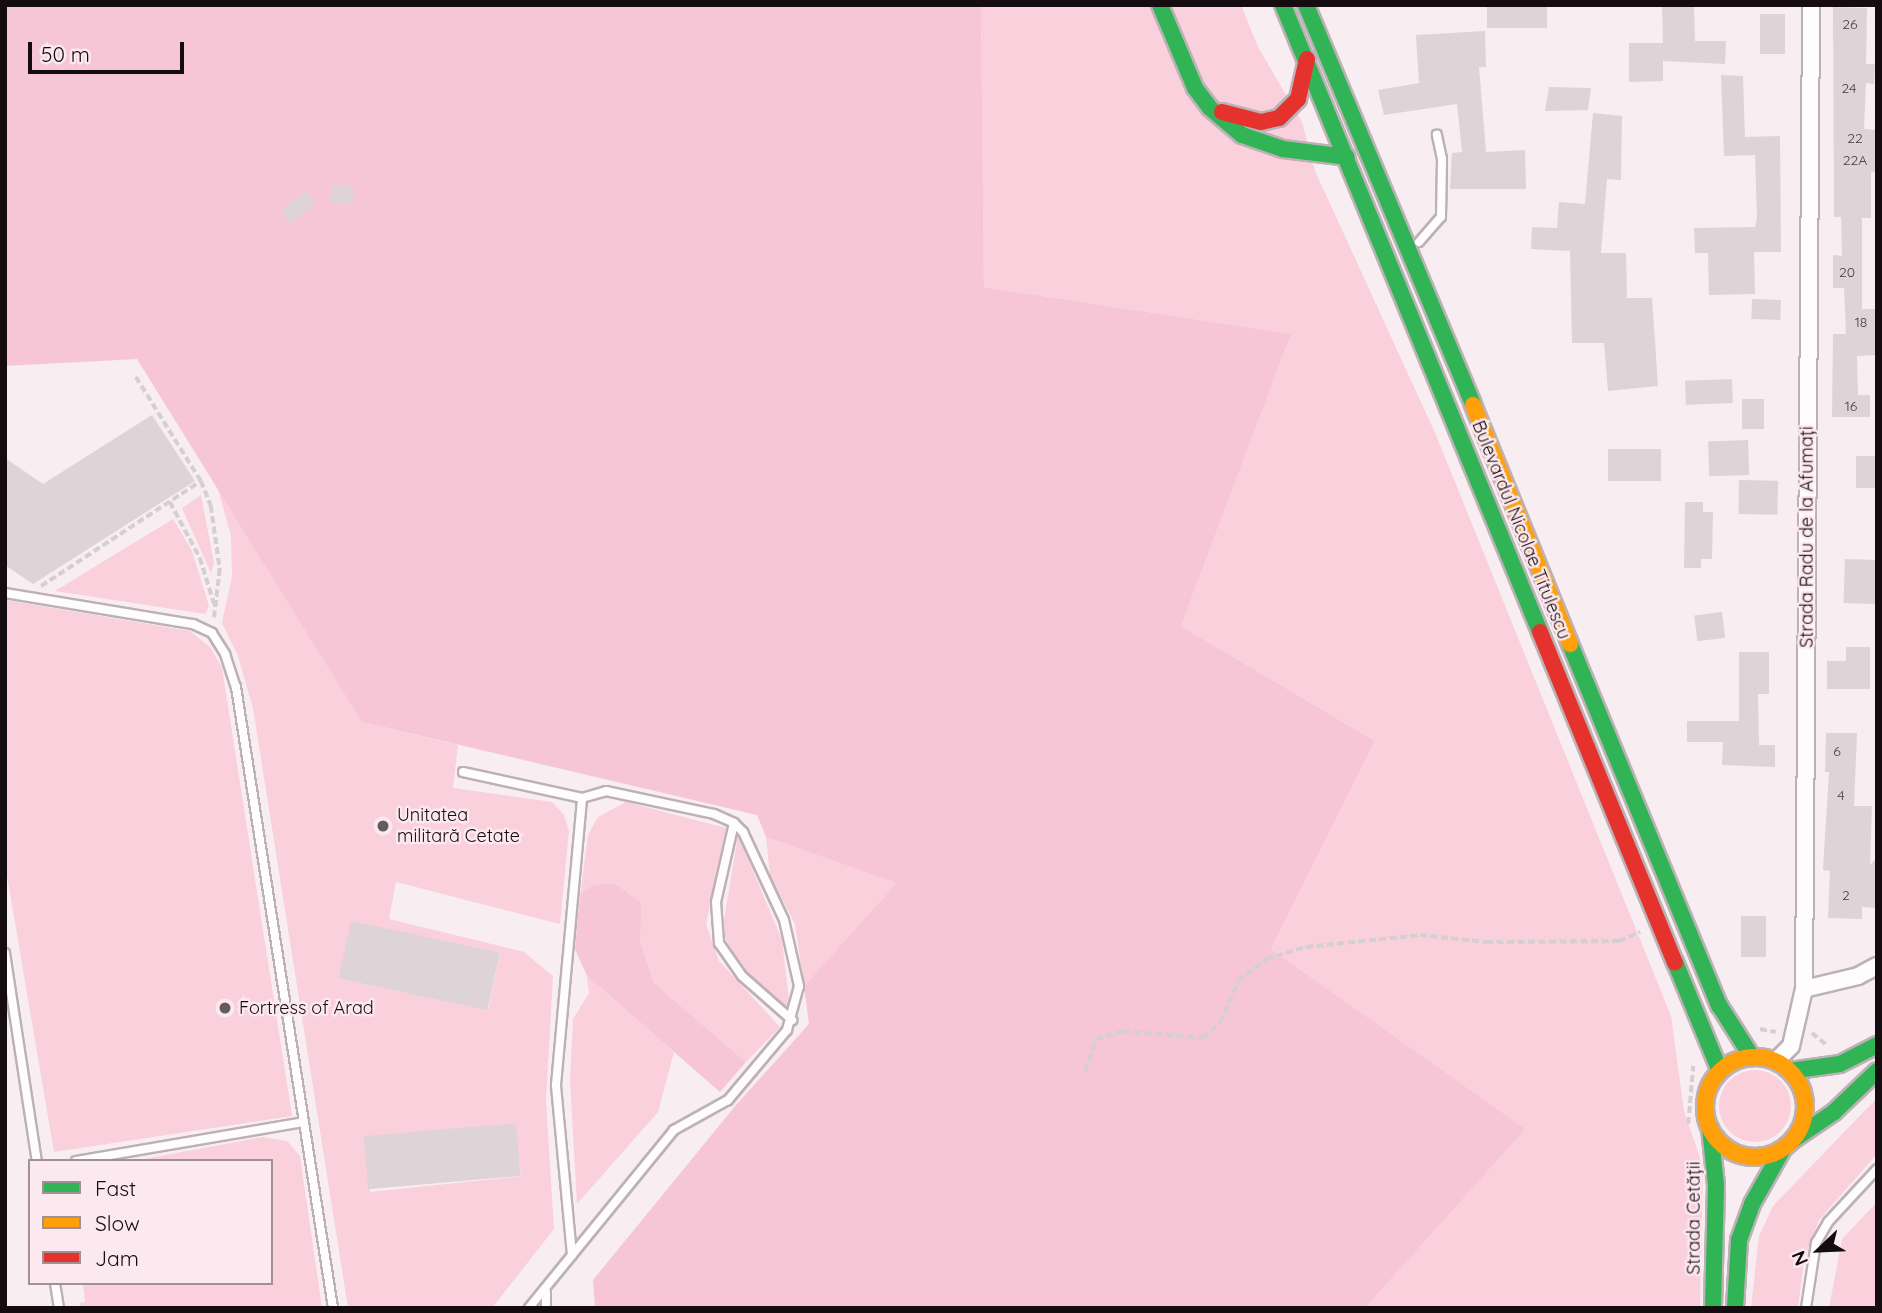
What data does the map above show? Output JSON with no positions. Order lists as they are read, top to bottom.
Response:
{
  "streets": {
    "main road": ["Bulevardul Nicolae Titulescu", "Strada Cetății"],
    "street": ["Strada Radu de la Afumați"]
  },
  "crossings": [
    ["Bulevardul Nicolae Titulescu", "Strada Radu de la Afumați"],
    ["Bulevardul Nicolae Titulescu", "Strada Cetății"],
    ["Strada Radu de la Afumați", "Strada Cetății"]
  ],
  "places": ["Unitatea militară Cetate", "Fortress of Arad"],
  "house_numbers": [
    "26",
    "24",
    "22",
    "22A",
    "20",
    "18",
    "16",
    "6",
    "4",
    "2"
  ],
  "legend": ["Fast", "Slow", "Jam"],
  "scale_bar": "50 m",
  "north": "bottom left"
}
